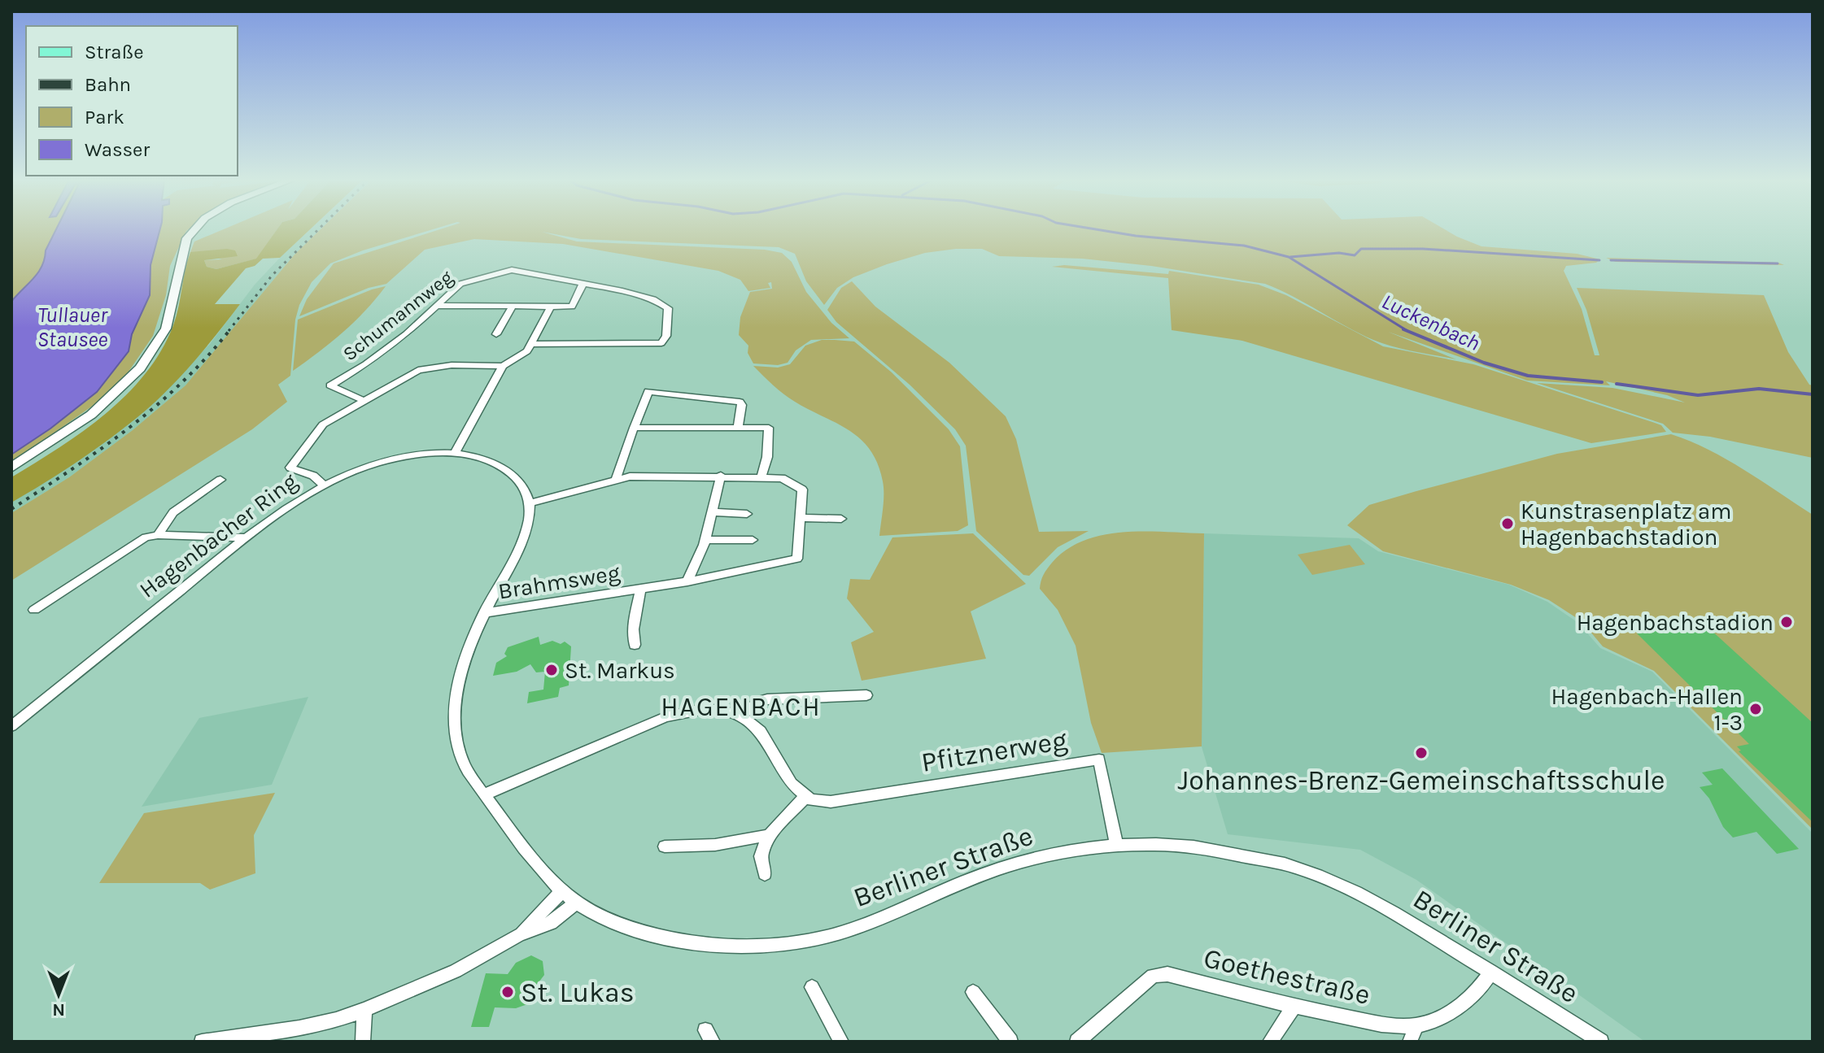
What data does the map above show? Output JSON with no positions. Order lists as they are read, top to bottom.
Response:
{
  "streets": {
    "street": [
      "Schumannweg",
      "Hagenbacher Ring",
      "Brahmsweg",
      "Pfitznerweg",
      "Berliner Straße",
      "Goethestraße"
    ]
  },
  "crossings": [
    ["Pfitznerweg", "Berliner Straße"],
    ["Berliner Straße", "Goethestraße"]
  ],
  "districts": ["HAGENBACH"],
  "water": ["Tullauer Stausee", "Luckenbach"],
  "places": [
    "Kunstrasenplatz am Hagenbachstadion",
    "Hagenbachstadion",
    "St. Markus",
    "Hagenbach-Hallen 1-3",
    "Johannes-Brenz-Gemeinschaftsschule",
    "St. Lukas"
  ],
  "legend": [
    "Straße",
    "Bahn",
    "Park",
    "Wasser"
  ],
  "north": "bottom"
}
